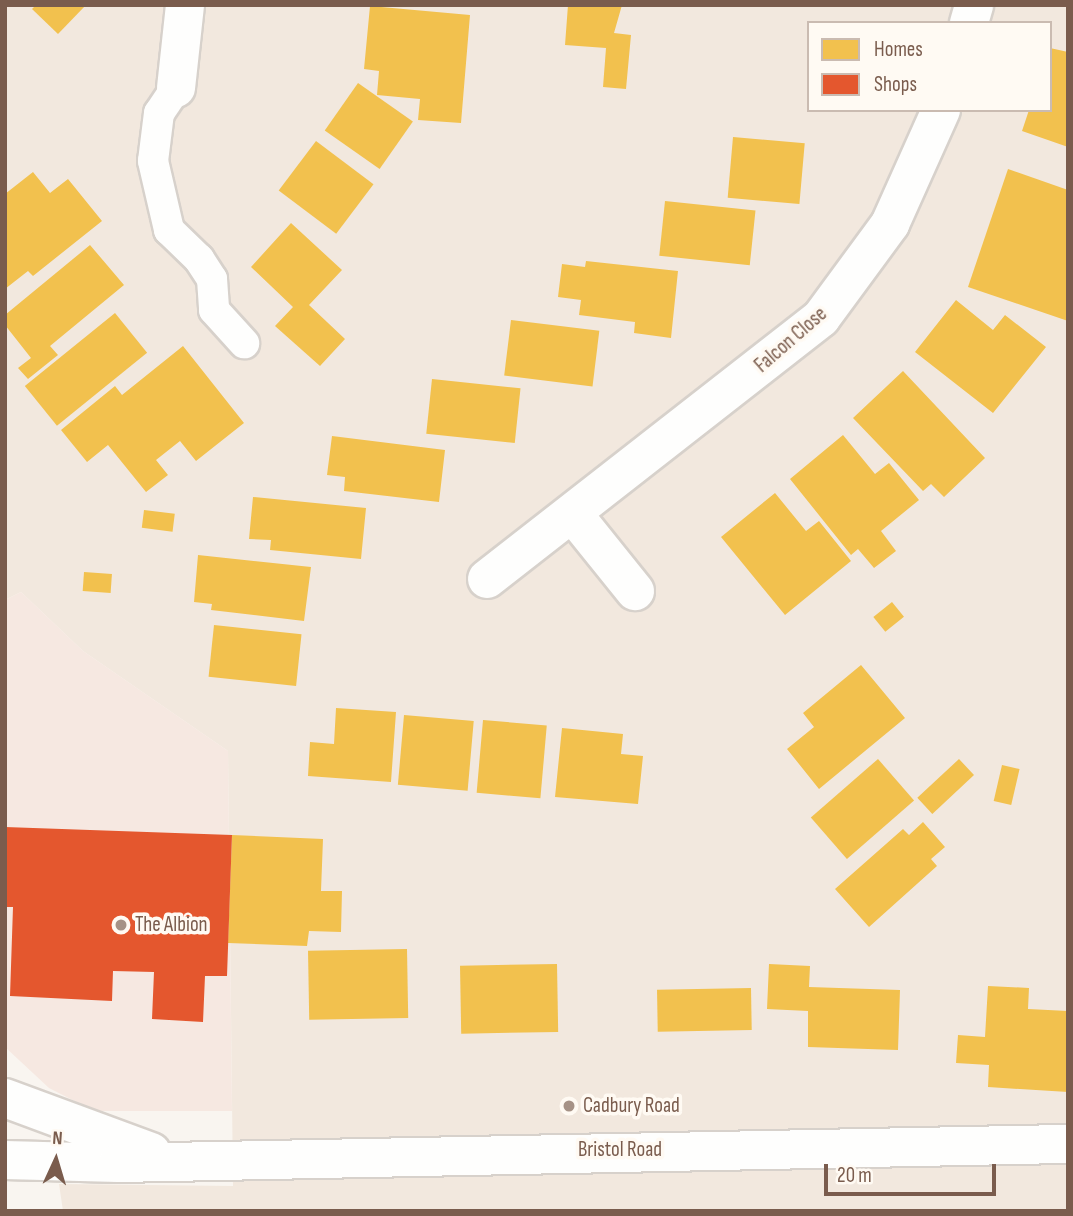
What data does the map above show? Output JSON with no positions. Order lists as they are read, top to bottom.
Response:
{
  "streets": {
    "main road": ["Falcon Close", "Bristol Road"]
  },
  "places": ["The Albion", "Cadbury Road"],
  "legend": ["Homes", "Shops"],
  "scale_bar": "20 m",
  "north": "top"
}
